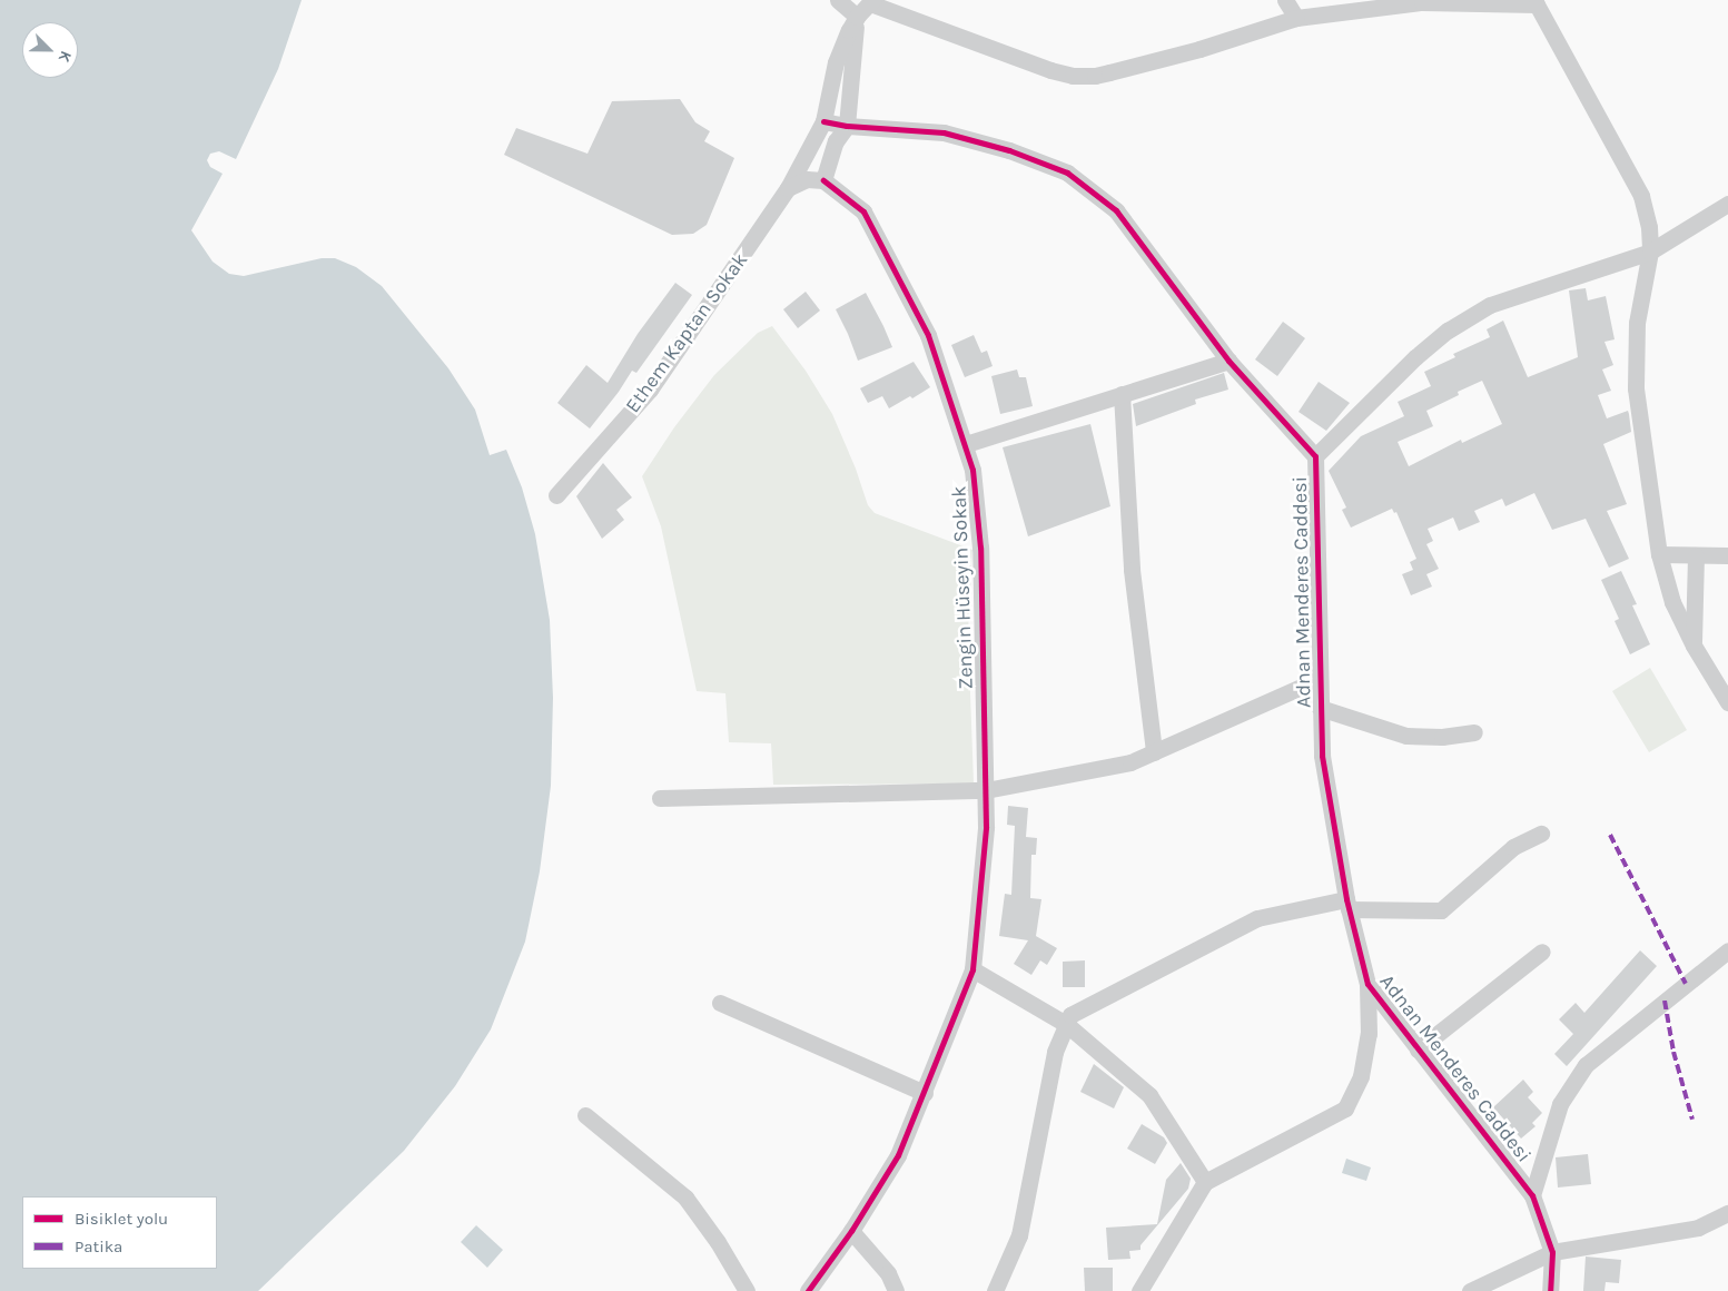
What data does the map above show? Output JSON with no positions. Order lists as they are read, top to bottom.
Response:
{
  "streets": {
    "street": ["Ethem Kaptan Sokak", "Zengin Hüseyin Sokak", "Adnan Menderes Caddesi"]
  },
  "crossings": [
    ["Ethem Kaptan Sokak", "Adnan Menderes Caddesi"]
  ],
  "legend": ["Bisiklet yolu", "Patika"],
  "north": "bottom right"
}
